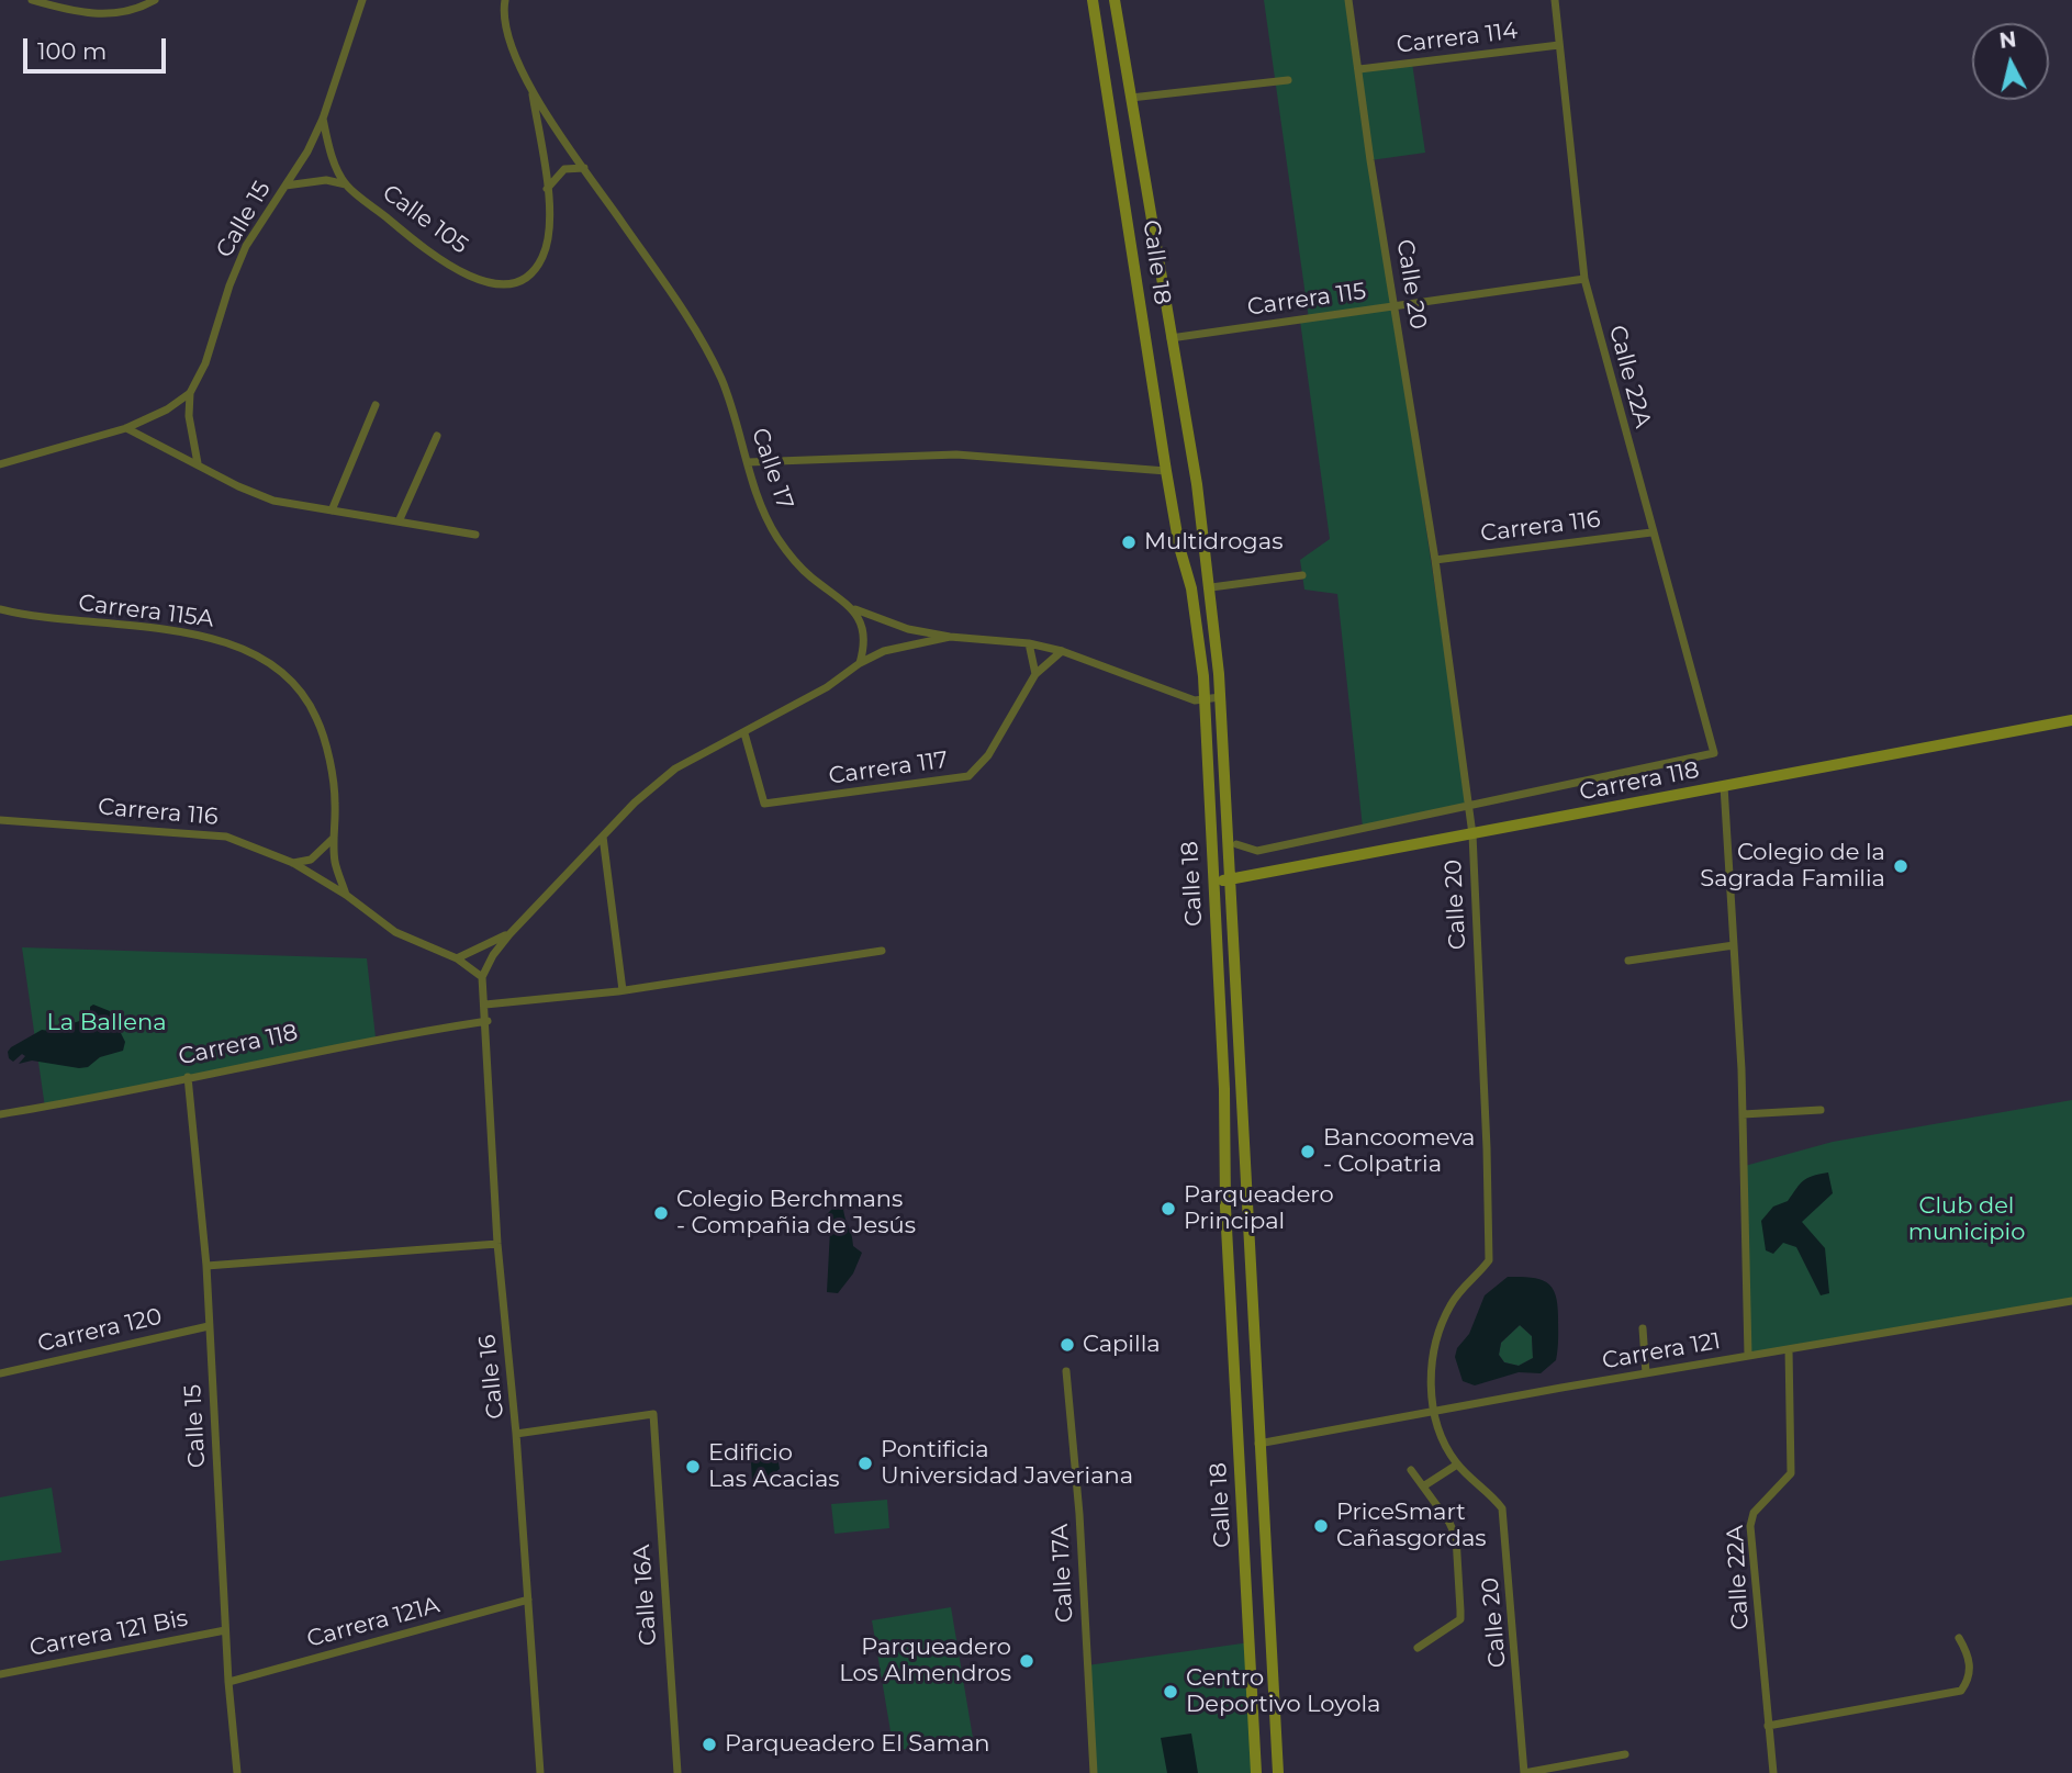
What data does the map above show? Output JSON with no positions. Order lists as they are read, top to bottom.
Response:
{
  "streets": {
    "main road": ["Calle 18", "Carrera 118"],
    "street": [
      "Carrera 114",
      "Calle 15",
      "Calle 105",
      "Calle 20",
      "Carrera 115",
      "Calle 22A",
      "Calle 17",
      "Carrera 116",
      "Carrera 115A",
      "Carrera 117",
      "Carrera 120",
      "Carrera 121",
      "Calle 16",
      "Calle 17A",
      "Calle 16A",
      "Carrera 121A",
      "Carrera 121 Bis"
    ]
  },
  "crossings": [
    ["Carrera 114", "Calle 20"],
    ["Carrera 114", "Calle 22A"],
    ["Calle 15", "Calle 105"],
    ["Calle 15", "Carrera 118"],
    ["Calle 15", "Carrera 120"],
    ["Calle 15", "Carrera 121A"],
    ["Calle 15", "Carrera 121 Bis"],
    ["Calle 105", "Calle 17"],
    ["Calle 18", "Carrera 115"],
    ["Calle 18", "Carrera 118"],
    ["Calle 18", "Carrera 121"],
    ["Calle 20", "Carrera 115"],
    ["Calle 20", "Calle 22A"],
    ["Calle 20", "Carrera 116"],
    ["Calle 20", "Carrera 118"],
    ["Calle 20", "Carrera 121"],
    ["Carrera 115", "Calle 22A"],
    ["Calle 22A", "Carrera 116"],
    ["Calle 22A", "Carrera 121"],
    ["Carrera 116", "Calle 16"],
    ["Carrera 118", "Calle 16"],
    ["Calle 16", "Calle 16A"],
    ["Calle 16", "Carrera 121A"]
  ],
  "parks": ["La Ballena", "Club del municipio"],
  "places": [
    "Multidrogas",
    "Colegio de la Sagrada Familia",
    "Bancoomeva - Colpatria",
    "Parqueadero Principal",
    "Colegio Berchmans - Compañia de Jesús",
    "Capilla",
    "Pontificia Universidad Javeriana",
    "Edificio Las Acacias",
    "PriceSmart Cañasgordas",
    "Parqueadero Los Almendros",
    "Centro Deportivo Loyola",
    "Parqueadero El Saman"
  ],
  "scale_bar": "100 m",
  "north": "top"
}
